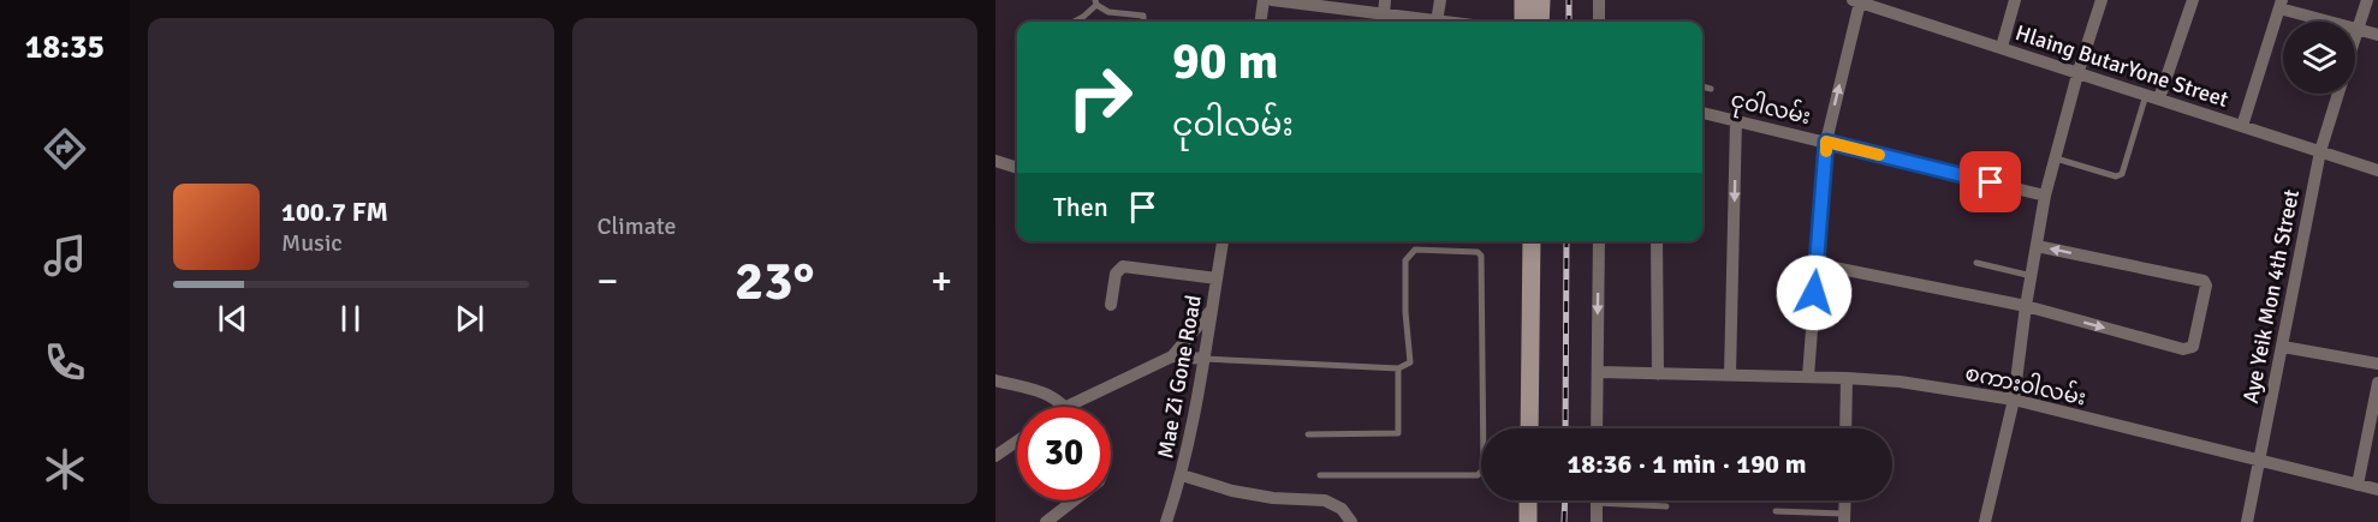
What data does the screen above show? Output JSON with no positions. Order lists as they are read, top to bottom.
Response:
{
  "streets": {
    "street": [
      "Hlaing ButarYone Street",
      "ငုဝါလမ်း",
      "Aye Yeik Mon 4th Street",
      "Mae Zi Gone Road",
      "စကား၀ါလမ်း"
    ]
  },
  "crossings": [
    ["Hlaing ButarYone Street", "Aye Yeik Mon 4th Street"],
    ["Aye Yeik Mon 4th Street", "စကား၀ါလမ်း"]
  ],
  "page": {
    "tabs": "18:35",
    "tile": "Climate",
    "turn": ["90 m", "ငုဝါလမ်း"],
    "then": "Then",
    "song": ["100.7 FM", "Music"],
    "heat": ["−", "23°", "+"],
    "limit": "30",
    "trip": "18:36 · 1 min · 190 m"
  }
}
